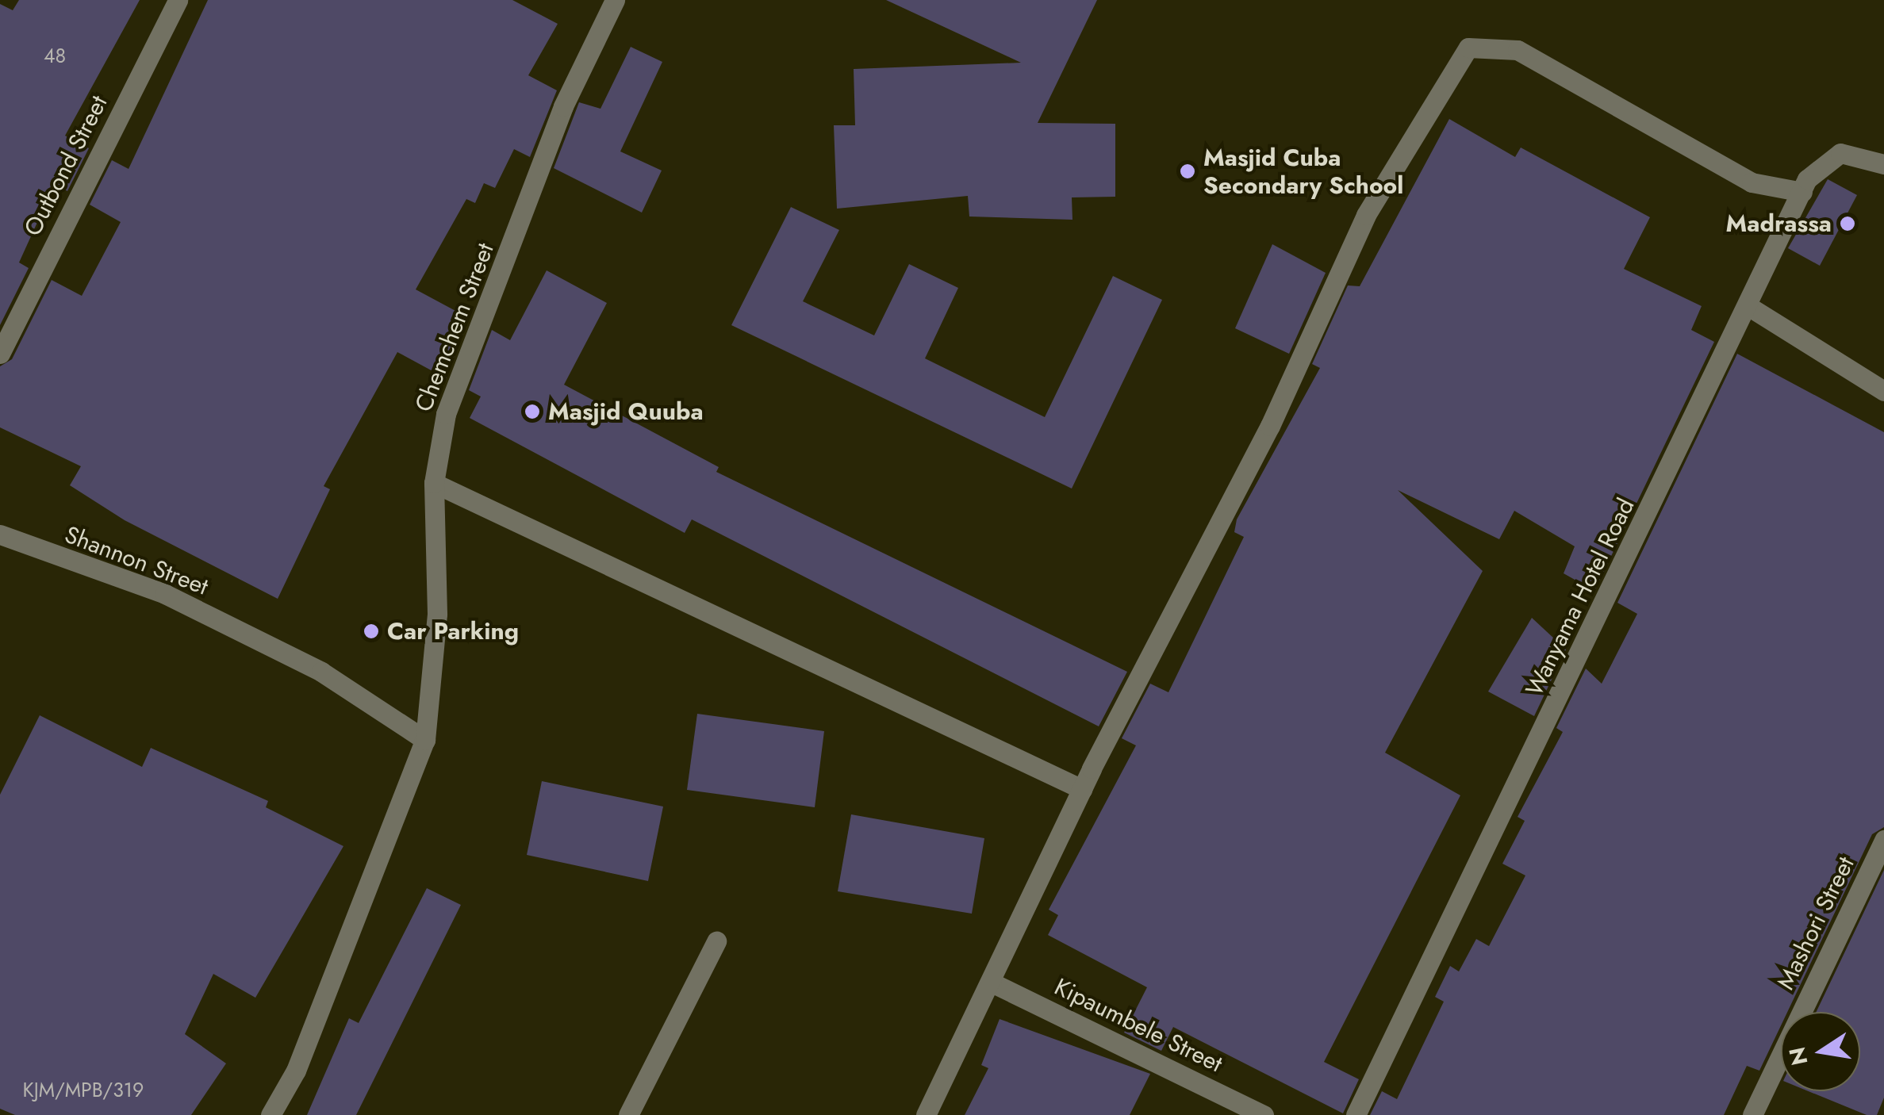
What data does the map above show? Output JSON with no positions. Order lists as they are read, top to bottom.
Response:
{
  "streets": {
    "street": [
      "Outbond Street",
      "Chemchem Street",
      "Shannon Street",
      "Wanyama Hotel Road",
      "Mashori Street",
      "Kipaumbele Street"
    ]
  },
  "crossings": [
    ["Chemchem Street", "Shannon Street"]
  ],
  "places": [
    "Masjid Cuba Secondary School",
    "Madrassa",
    "Masjid Quuba",
    "Car Parking"
  ],
  "house_numbers": ["48", "KJM/MPB/319"],
  "north": "left"
}
